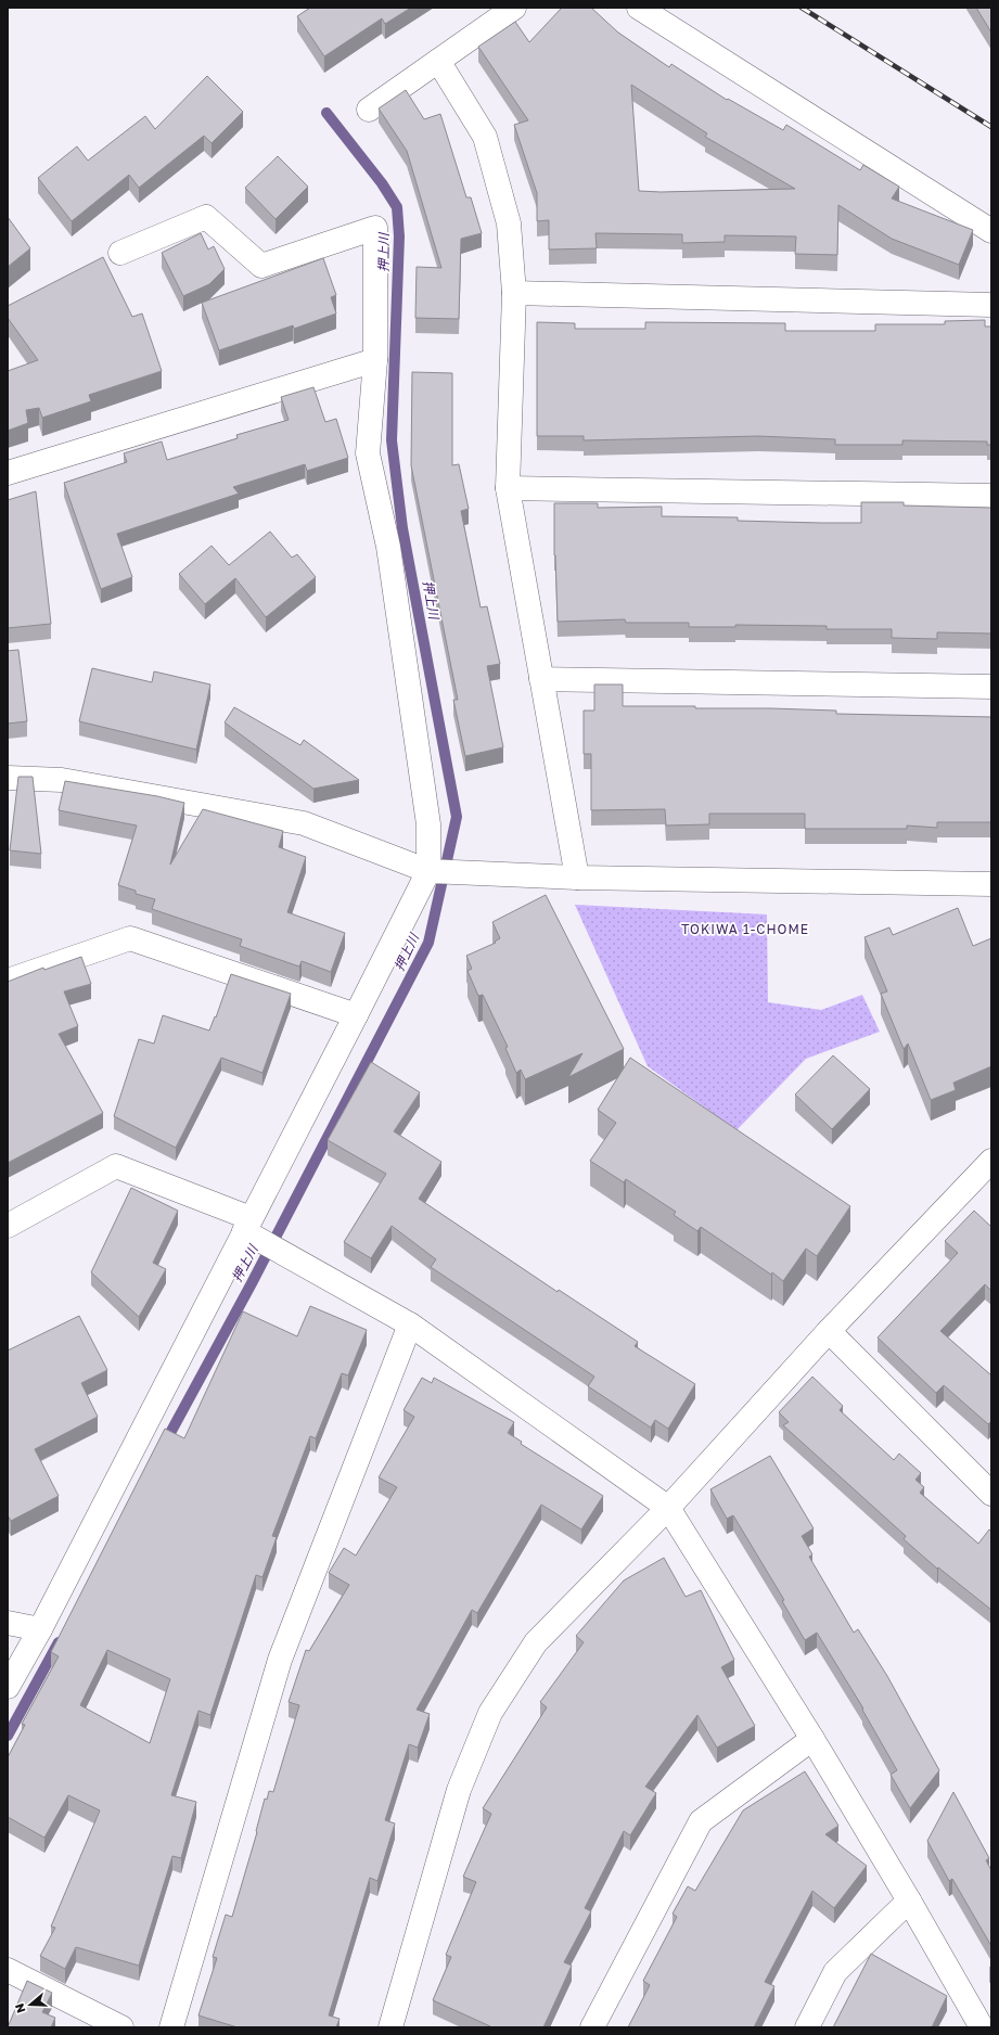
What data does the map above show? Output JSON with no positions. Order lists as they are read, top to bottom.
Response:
{
  "districts": ["TOKIWA 1-CHOME"],
  "water": ["押上川"],
  "north": "left"
}
